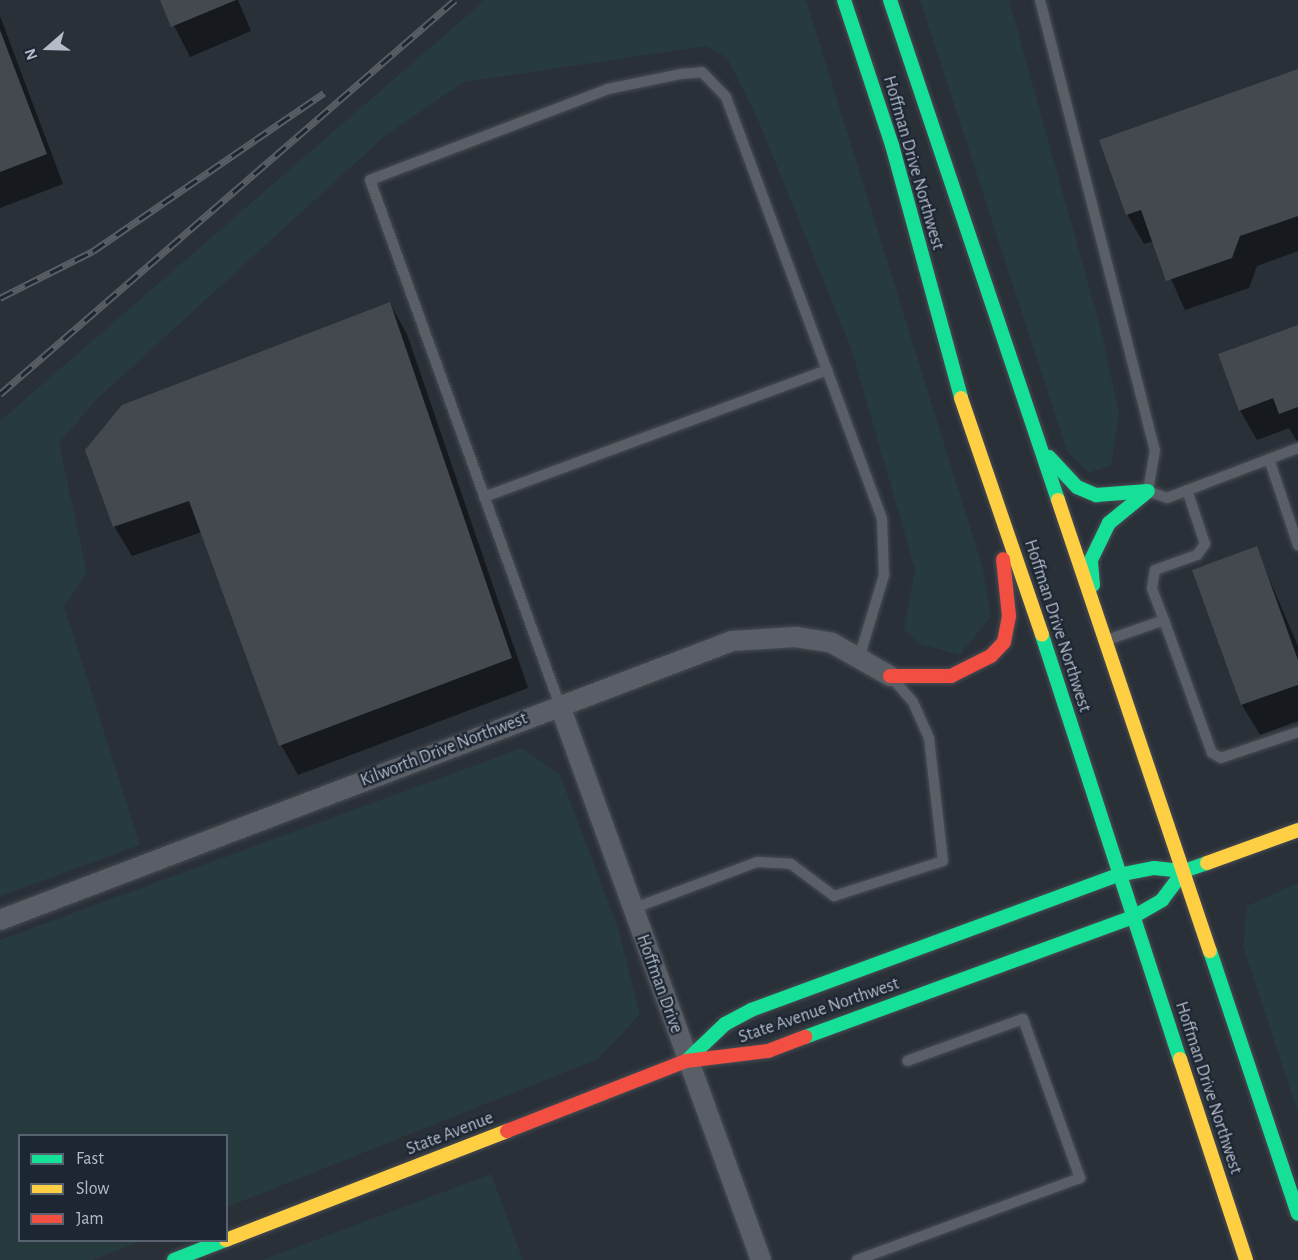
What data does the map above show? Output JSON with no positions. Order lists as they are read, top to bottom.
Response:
{
  "streets": {
    "main road": ["Hoffman Drive Northwest", "State Avenue Northwest", "State Avenue"],
    "street": ["Kilworth Drive Northwest", "Hoffman Drive"]
  },
  "crossings": [
    ["Hoffman Drive Northwest", "State Avenue Northwest"],
    ["Kilworth Drive Northwest", "Hoffman Drive"],
    ["Hoffman Drive", "State Avenue Northwest"],
    ["Hoffman Drive", "State Avenue"],
    ["State Avenue Northwest", "State Avenue"]
  ],
  "legend": ["Fast", "Slow", "Jam"],
  "north": "left"
}
